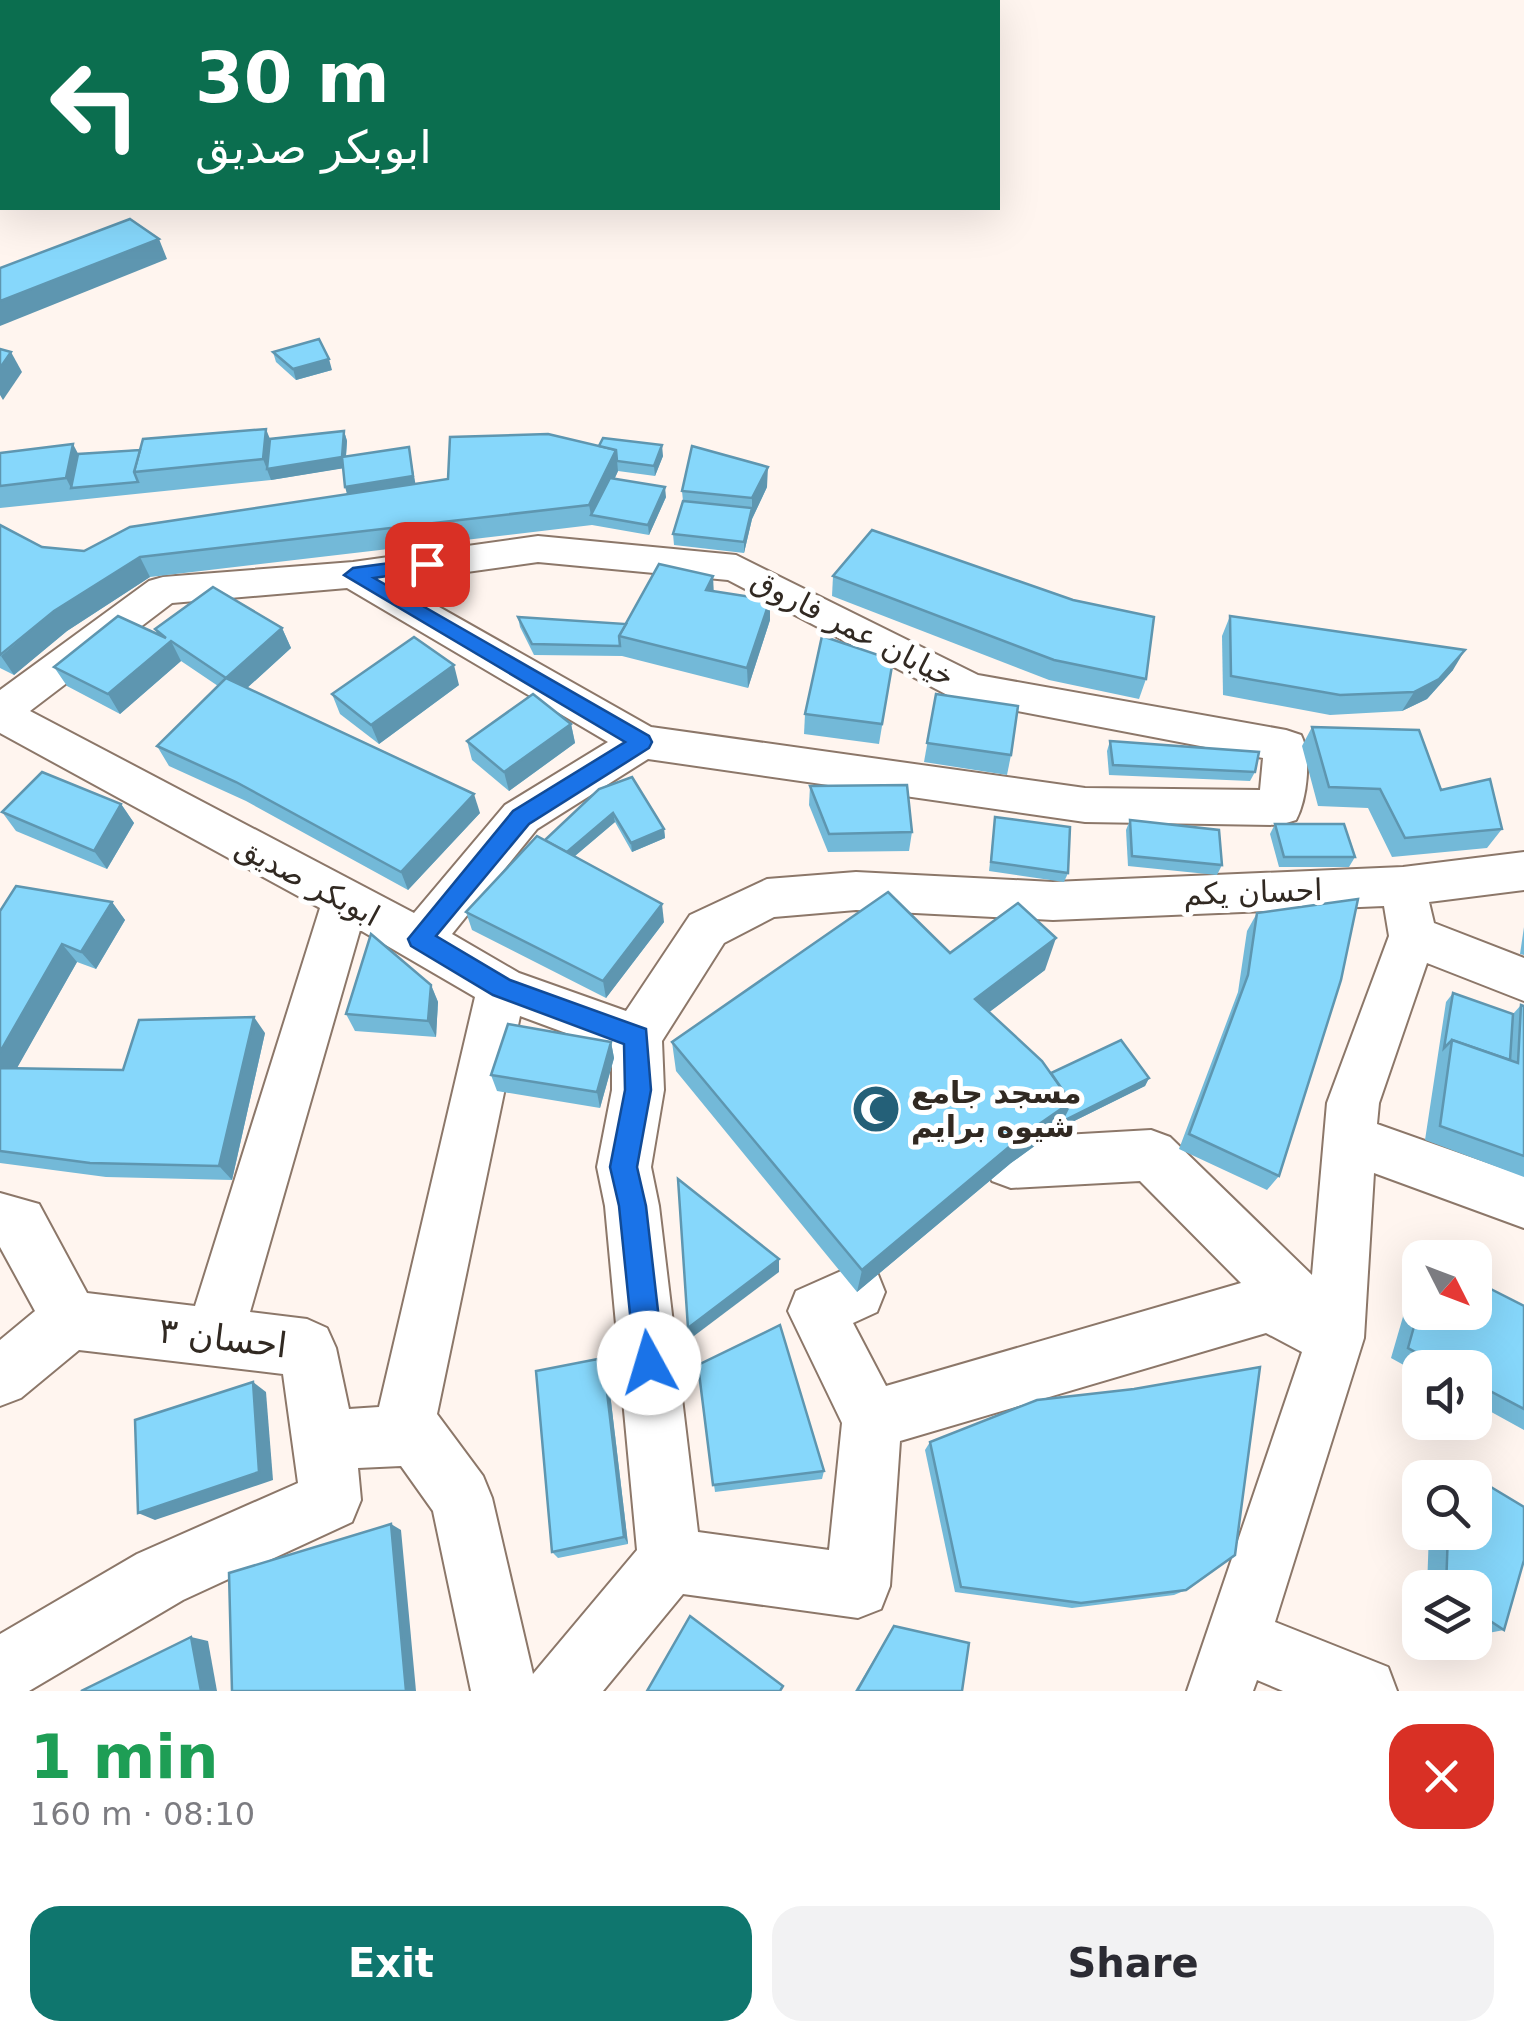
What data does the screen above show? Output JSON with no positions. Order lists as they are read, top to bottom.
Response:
{
  "streets": {
    "street": [
      "خیابان عمر فاروق",
      "ابوبکر صدیق",
      "احسان یکم",
      "احسان ۳"
    ]
  },
  "crossings": [
    ["خیابان عمر فاروق", "ابوبکر صدیق"],
    ["ابوبکر صدیق", "احسان یکم"]
  ],
  "places": {
    "mosque": ["مسجد جامع شیوه برایم"]
  },
  "north": "bottom right",
  "page": {
    "turn": ["30 m", "ابوبکر صدیق"],
    "heading": ["1 min", "160 m · 08:10"],
    "buttons": ["Exit", "Share"]
  }
}
